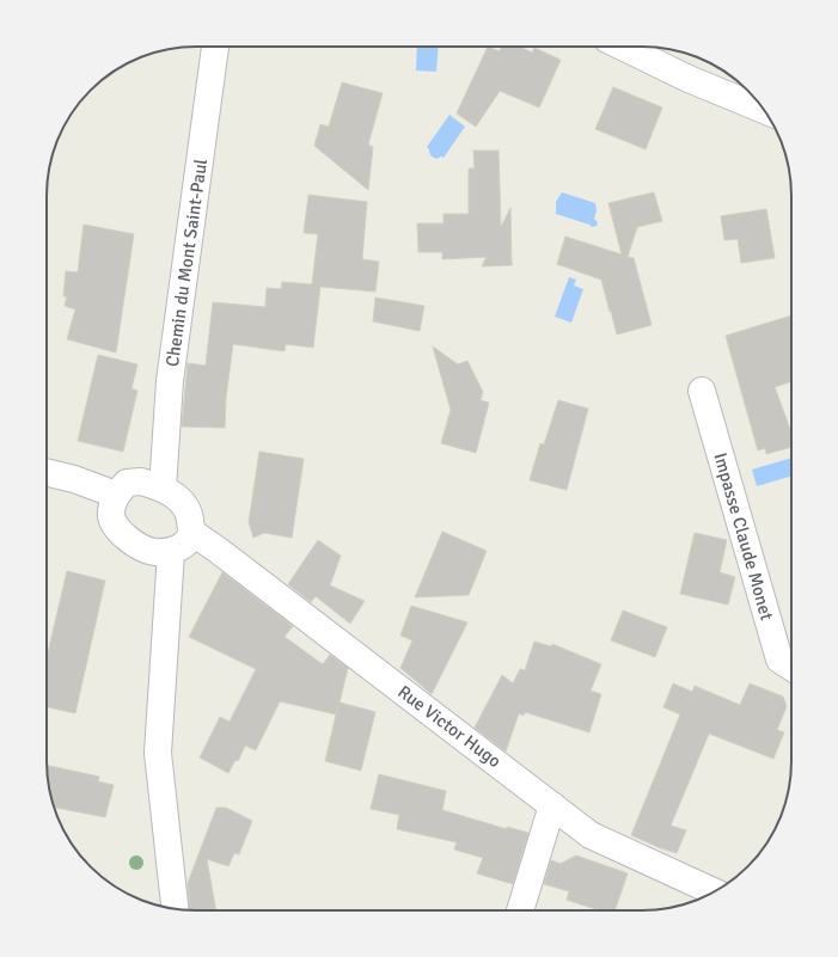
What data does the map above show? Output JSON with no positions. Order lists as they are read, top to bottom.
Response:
{
  "streets": {
    "street": ["Chemin du Mont Saint-Paul", "Impasse Claude Monet", "Rue Victor Hugo"]
  },
  "crossings": [
    ["Chemin du Mont Saint-Paul", "Rue Victor Hugo"]
  ]
}
